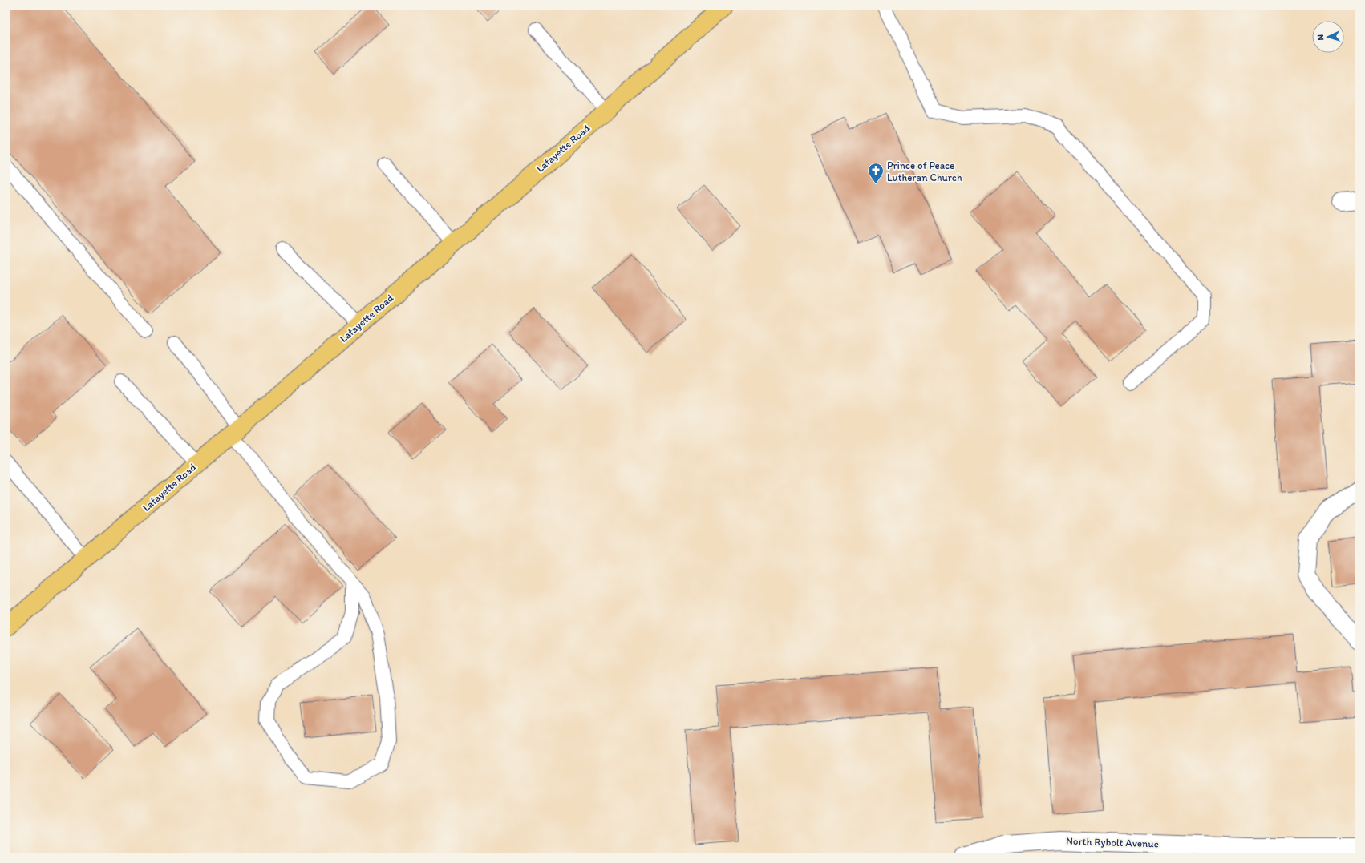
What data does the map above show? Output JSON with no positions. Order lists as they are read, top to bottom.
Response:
{
  "streets": {
    "main road": ["Lafayette Road"],
    "street": ["North Rybolt Avenue"]
  },
  "places": {
    "church": ["Prince of Peace Lutheran Church"]
  },
  "north": "left"
}
